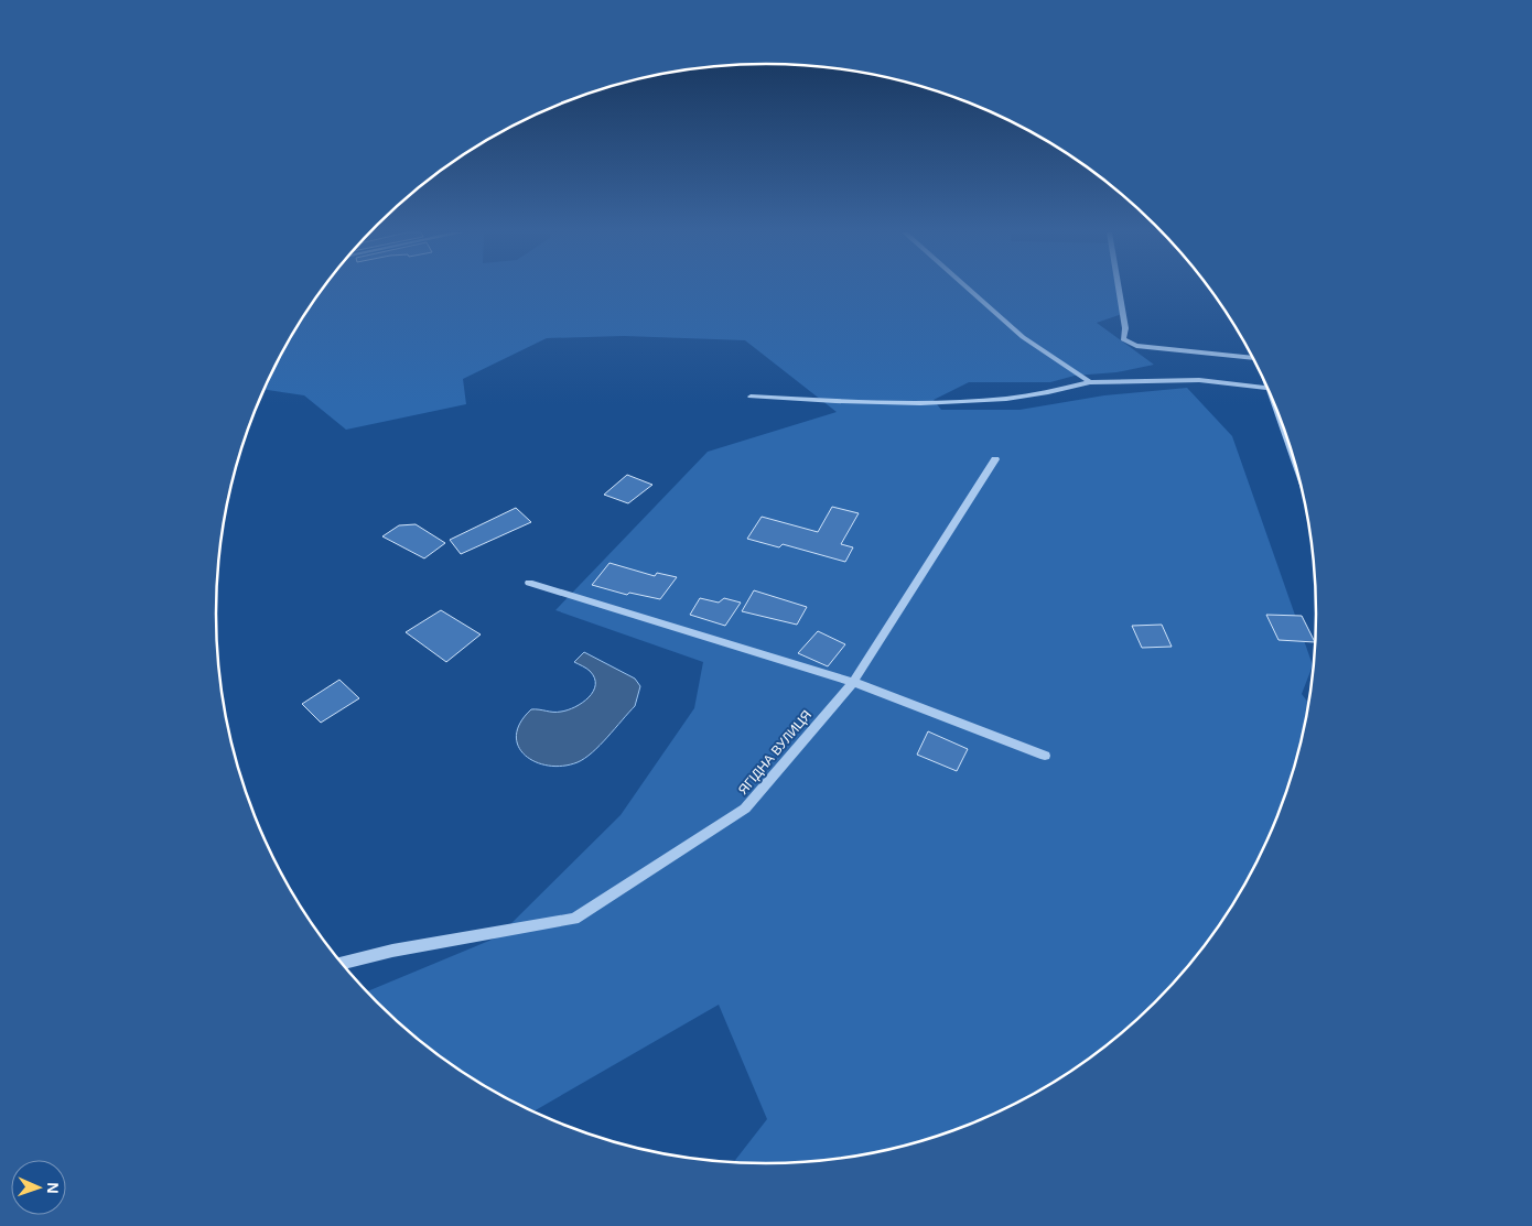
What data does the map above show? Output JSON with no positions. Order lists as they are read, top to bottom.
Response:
{
  "streets": {
    "street": ["ЯГІДНА ВУЛИЦЯ"]
  },
  "north": "right"
}
